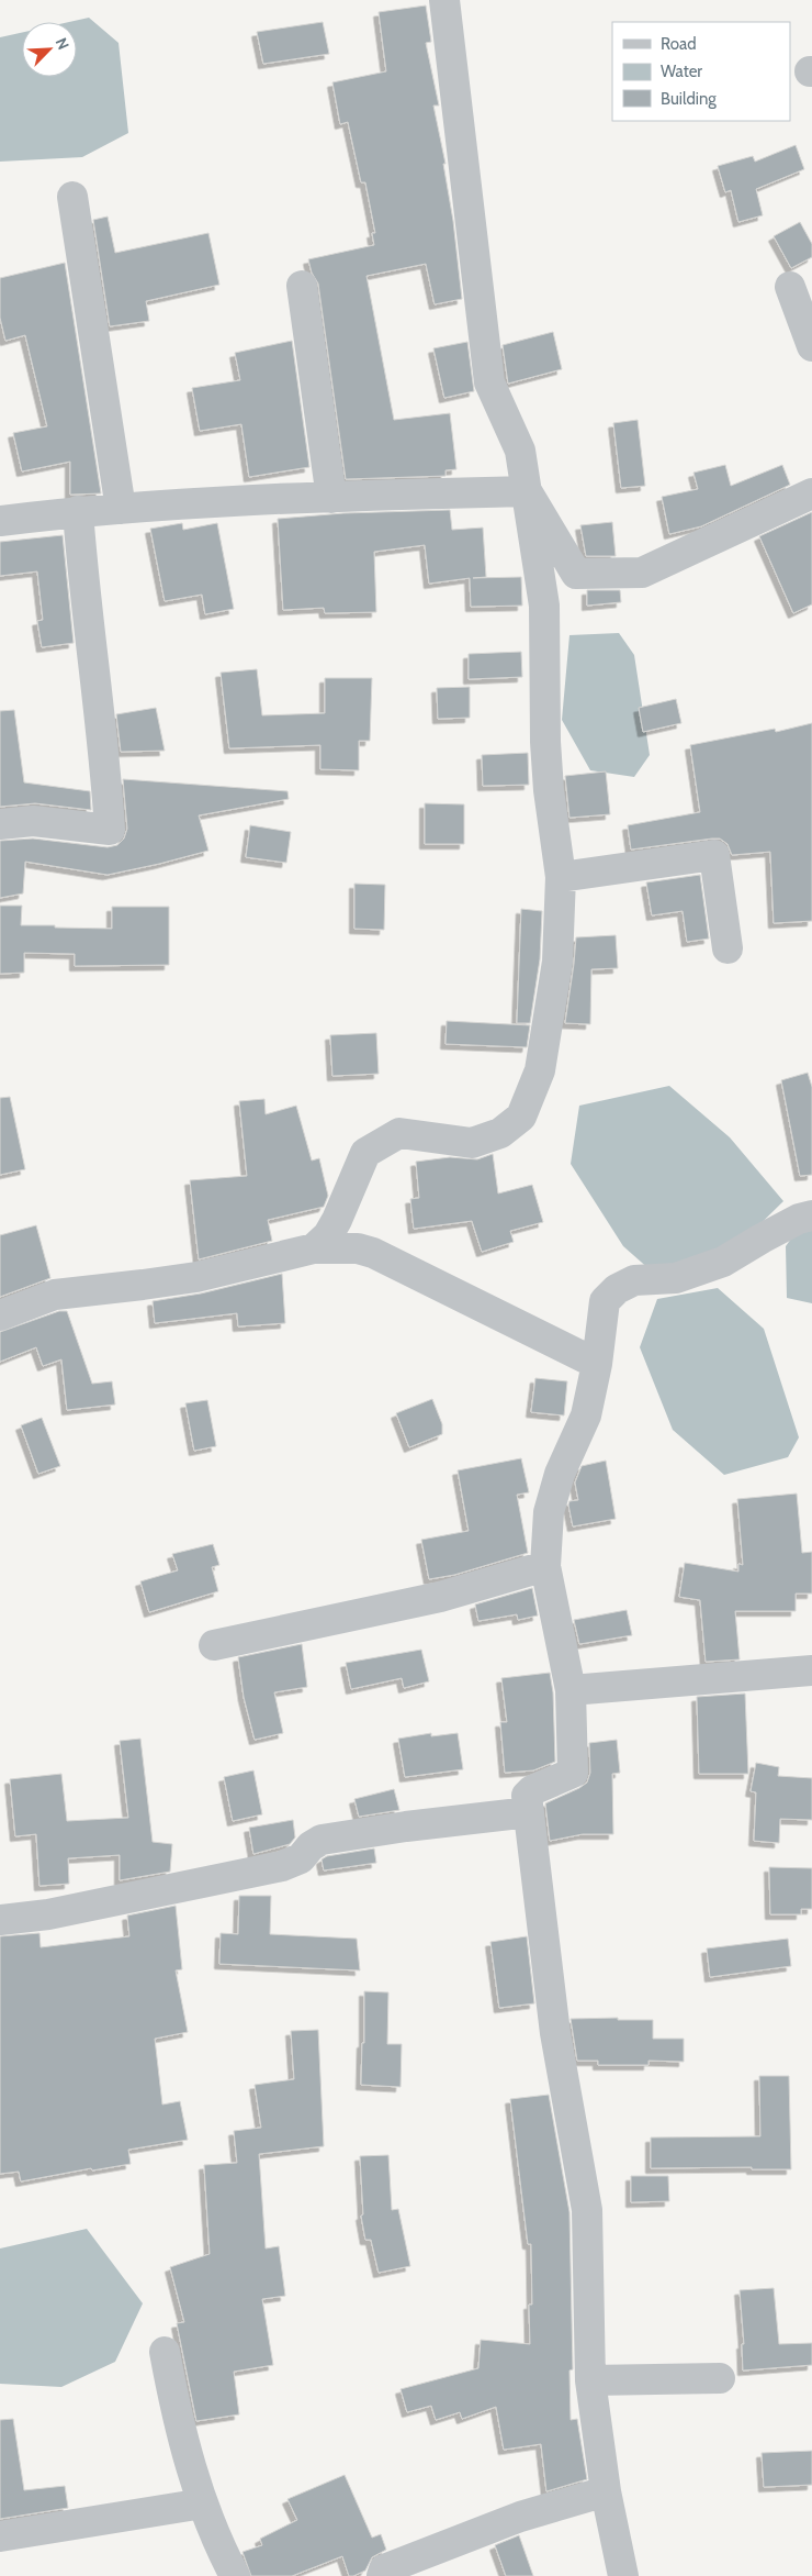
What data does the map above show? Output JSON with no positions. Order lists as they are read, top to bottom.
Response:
{
  "legend": ["Road", "Water", "Building"],
  "north": "top right"
}
